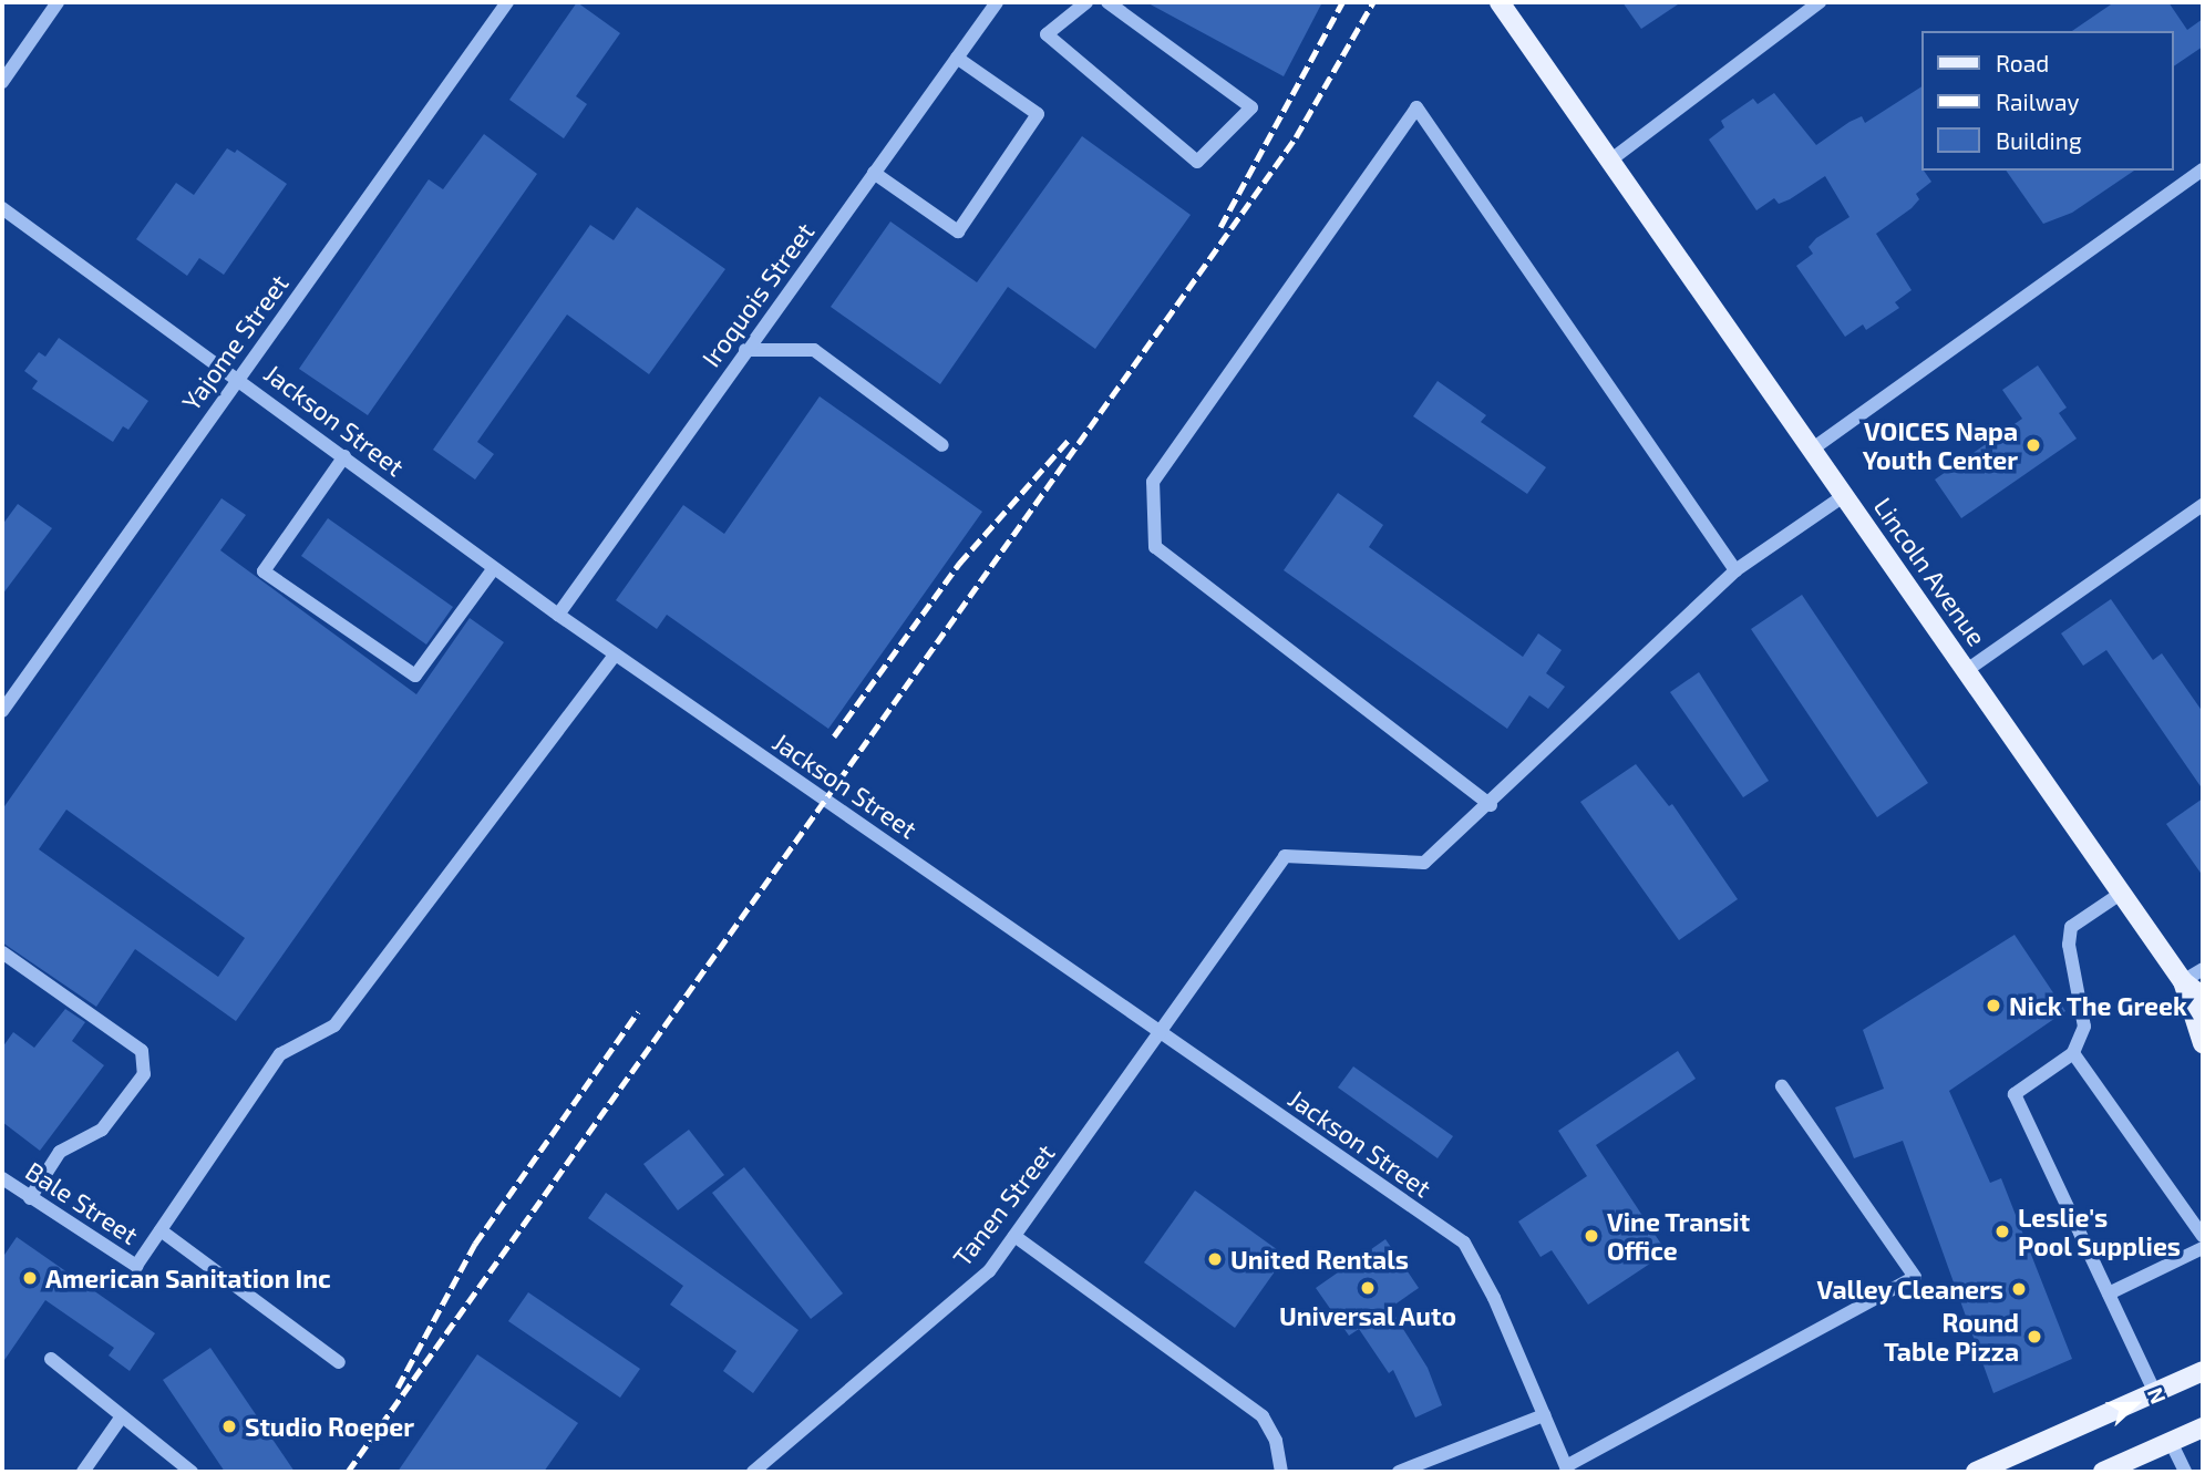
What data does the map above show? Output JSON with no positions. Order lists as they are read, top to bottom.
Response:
{
  "streets": {
    "main road": ["Lincoln Avenue"],
    "street": [
      "Iroquois Street",
      "Yajome Street",
      "Jackson Street",
      "Bale Street",
      "Tanen Street"
    ]
  },
  "crossings": [
    ["Iroquois Street", "Jackson Street"],
    ["Yajome Street", "Jackson Street"],
    ["Jackson Street", "Tanen Street"]
  ],
  "places": [
    "VOICES Napa Youth Center",
    "Nick The Greek",
    "Leslie's Pool Supplies",
    "Vine Transit Office",
    "United Rentals",
    "American Sanitation Inc",
    "Universal Auto",
    "Valley Cleaners",
    "Round Table Pizza",
    "Studio Roeper"
  ],
  "legend": ["Road", "Railway", "Building"],
  "north": "right"
}
